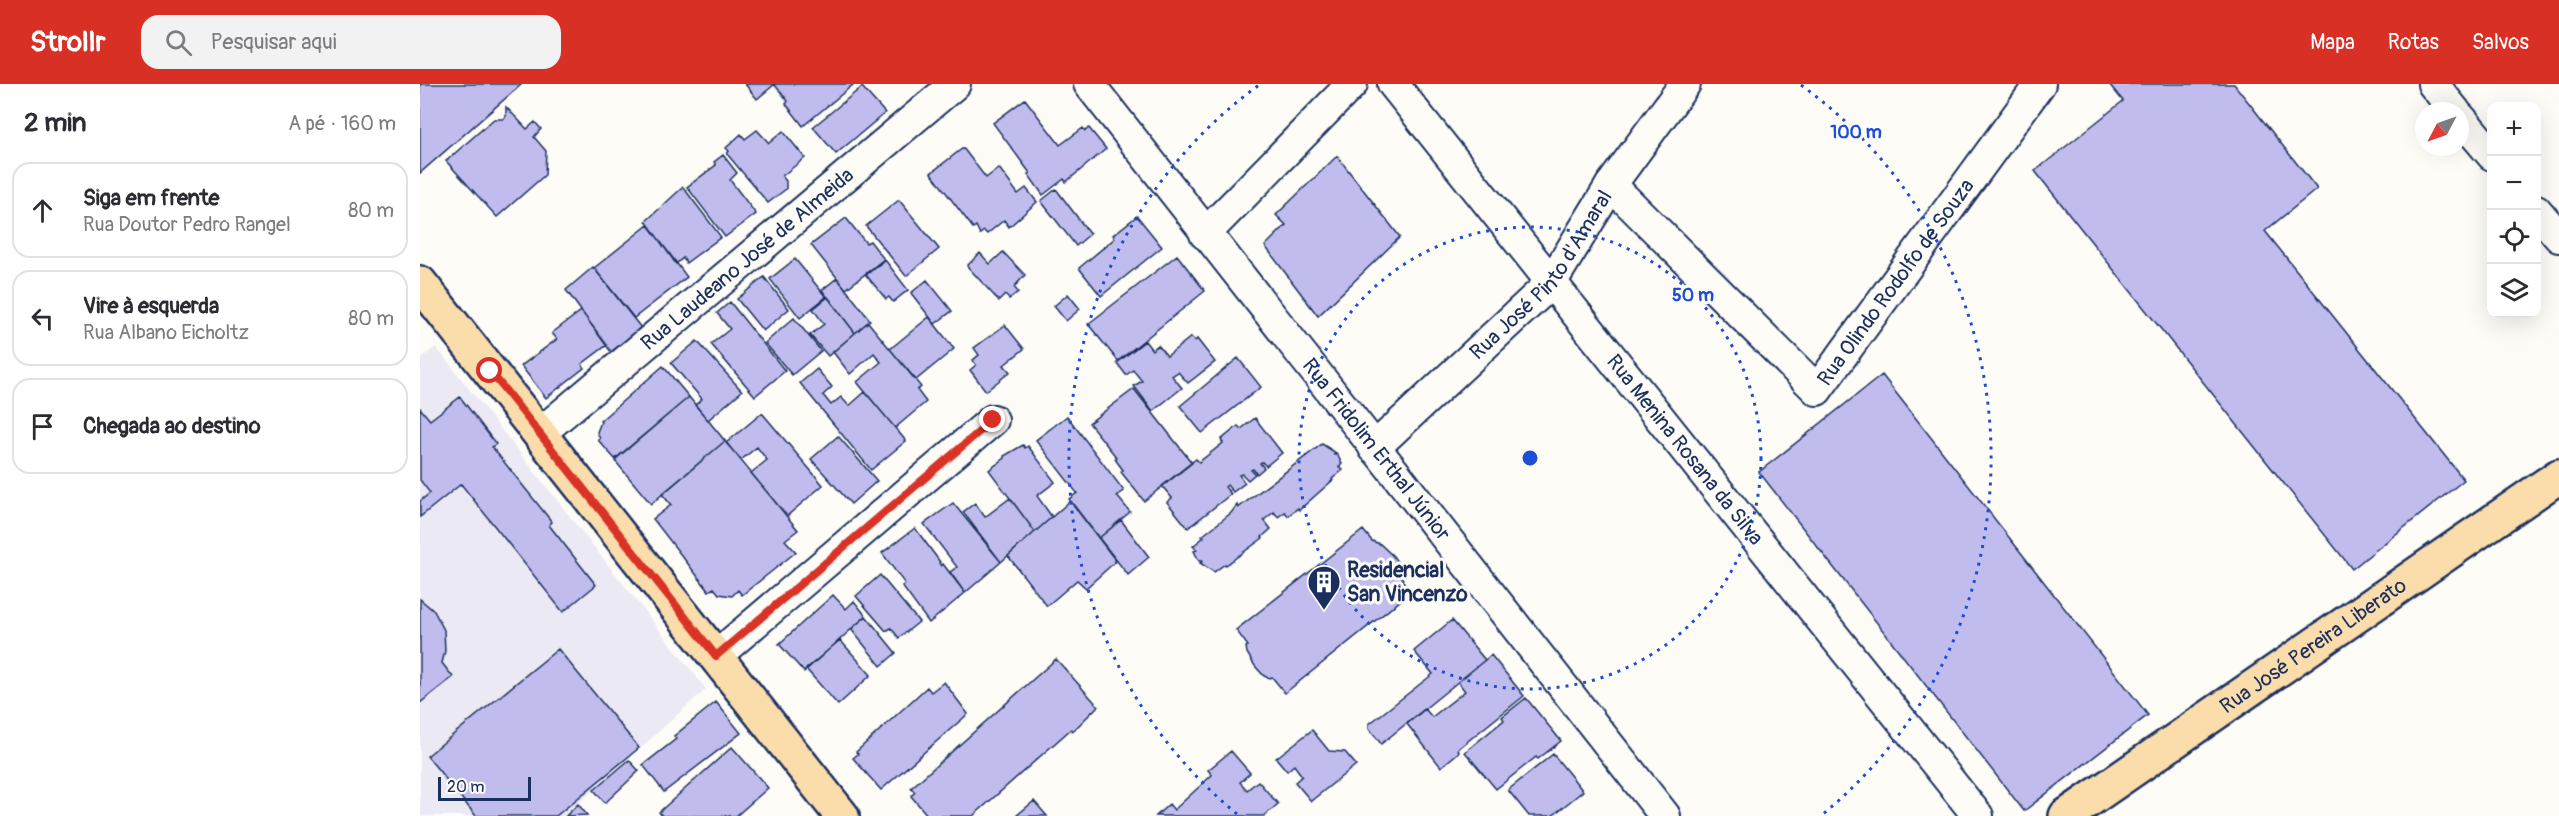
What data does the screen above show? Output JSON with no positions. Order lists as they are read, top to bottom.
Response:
{
  "streets": {
    "main road": ["Rua José Pereira Liberato"],
    "street": [
      "Rua Laudeano José de Almeida",
      "Rua José Pinto d'Amaral",
      "Rua Olindo Rodolfo de Souza",
      "Rua Menina Rosana da Silva",
      "Rua Fridolim Erthal Júnior"
    ]
  },
  "crossings": [
    ["Rua José Pinto d'Amaral", "Rua Olindo Rodolfo de Souza"],
    ["Rua José Pinto d'Amaral", "Rua Menina Rosana da Silva"],
    ["Rua José Pinto d'Amaral", "Rua Fridolim Erthal Júnior"]
  ],
  "places": {
    "building": ["Residencial San Vincenzo"]
  },
  "scale_bar": "20 m",
  "north": "bottom left",
  "page": {
    "header": "Strollr",
    "search": "Pesquisar aqui",
    "nav": ["Mapa", "Rotas", "Salvos"],
    "heading": ["2 min", "A pé · 160 m"],
    "map_buttons": ["+", "−"],
    "list": [
      ["Siga em frente", "Rua Doutor Pedro Rangel", "80 m"],
      ["Vire à esquerda", "Rua Albano Eicholtz", "80 m"],
      "Chegada ao destino"
    ],
    "scale": "20 m"
  },
  "rings": ["100 m", "50 m"]
}
